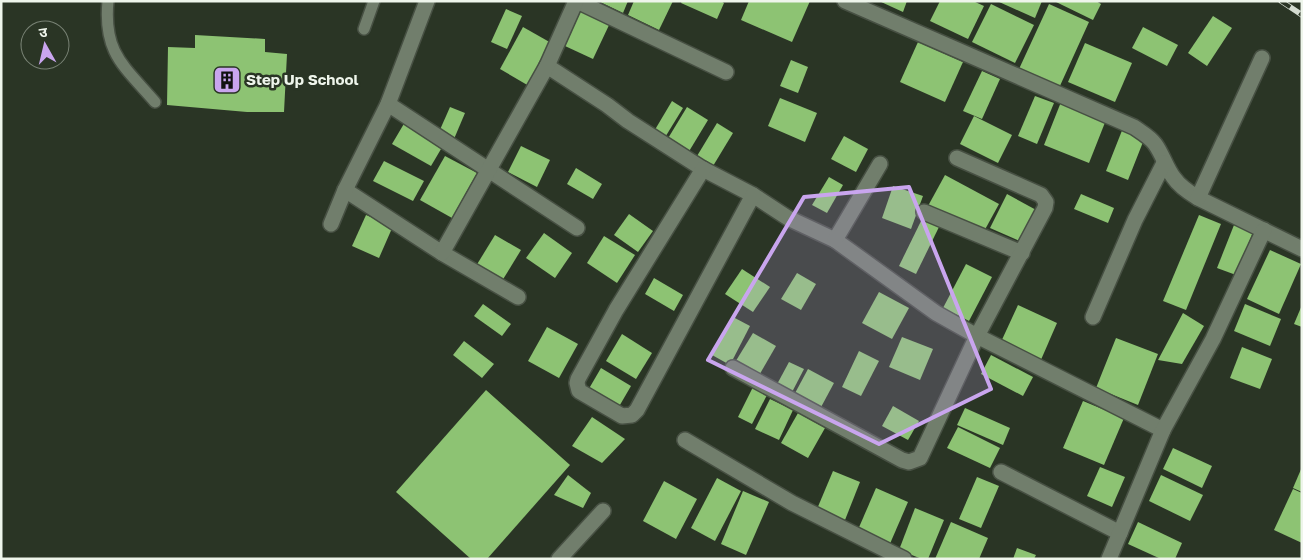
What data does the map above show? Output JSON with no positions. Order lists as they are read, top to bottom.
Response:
{
  "places": {
    "building": ["Step Up School"]
  },
  "north": "top"
}
